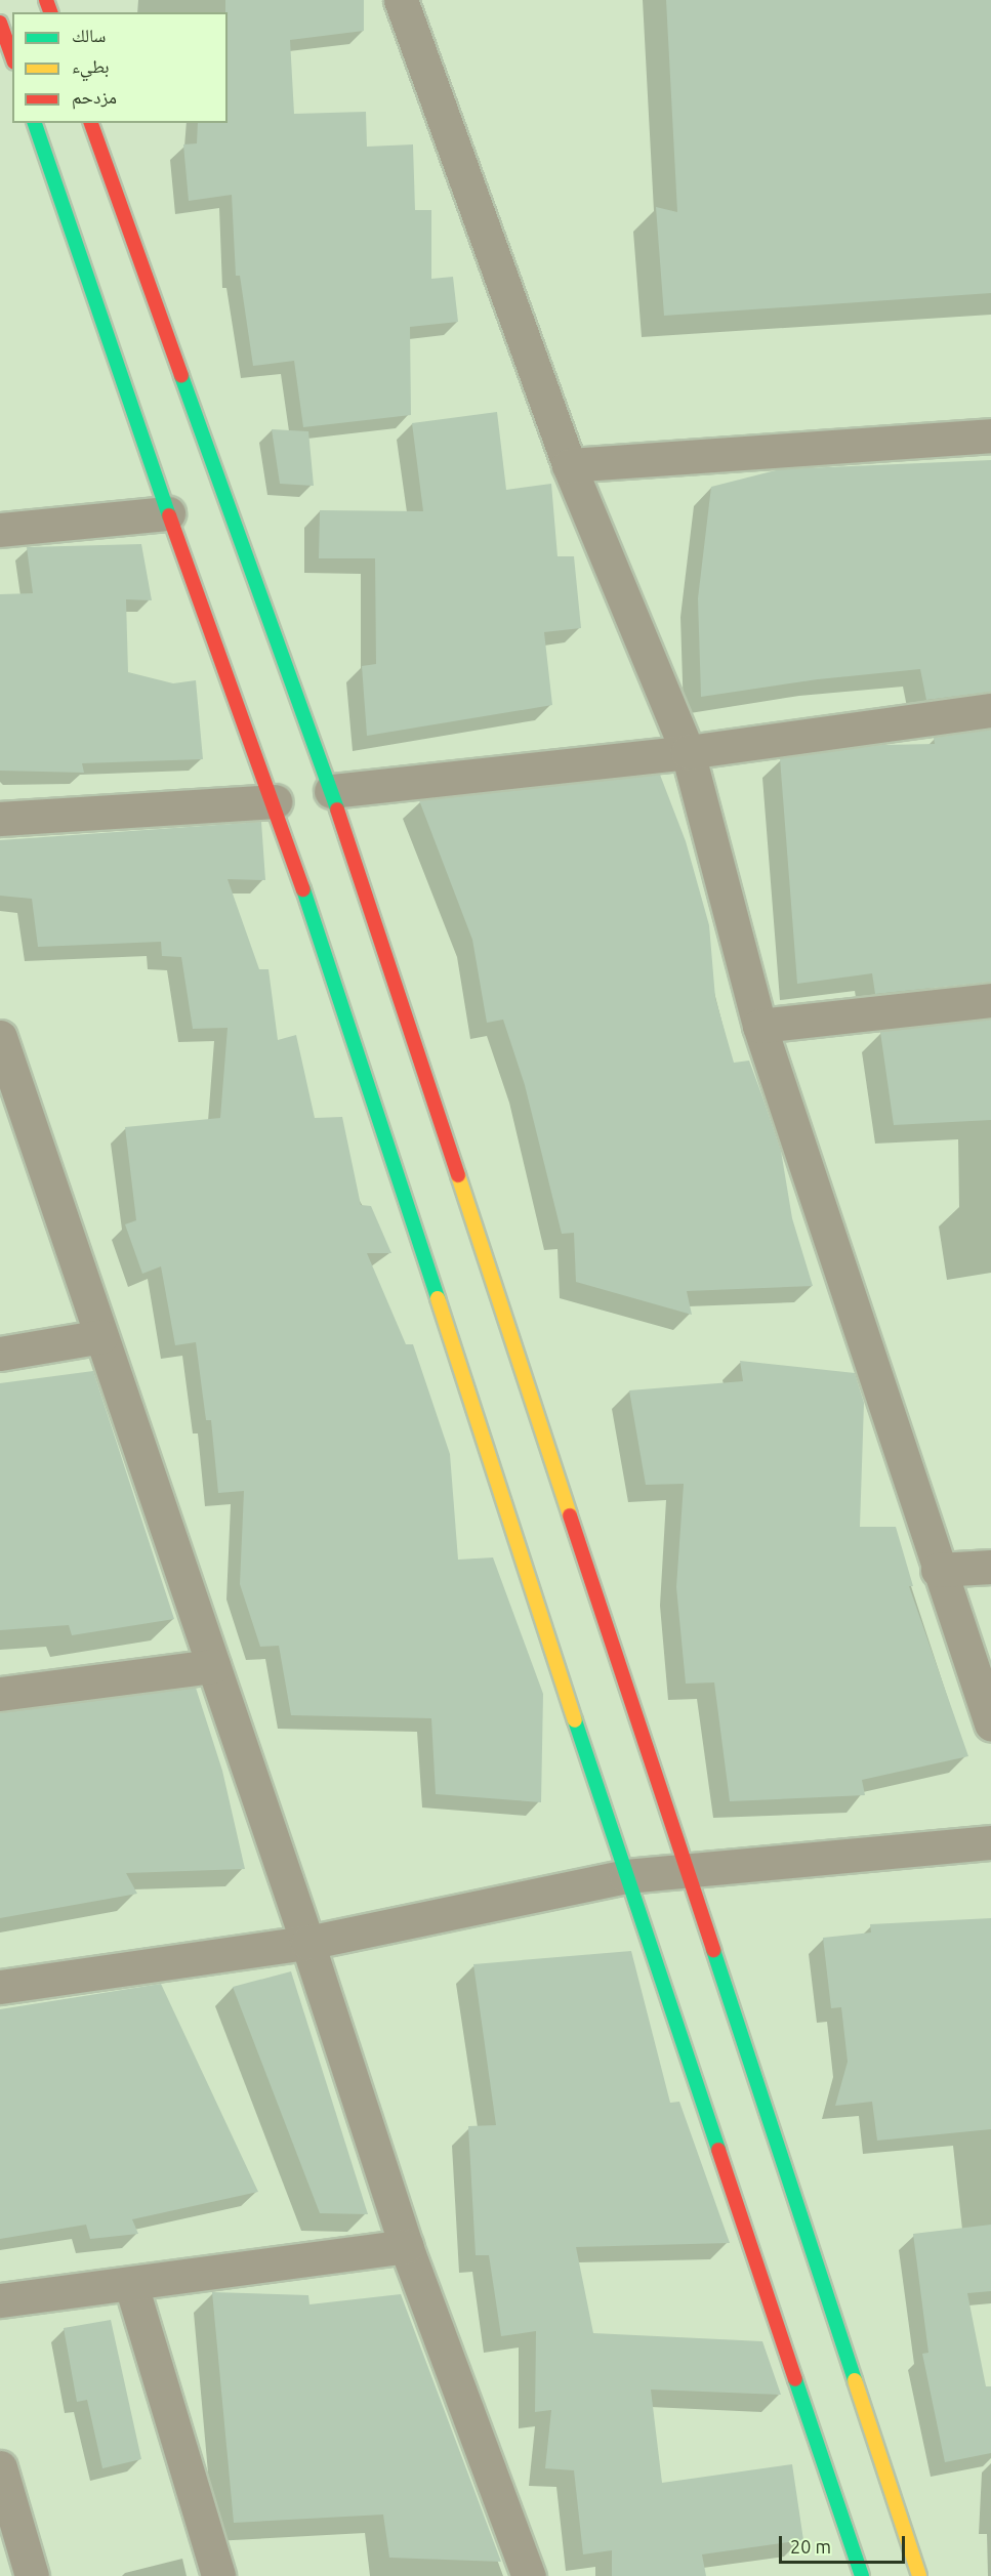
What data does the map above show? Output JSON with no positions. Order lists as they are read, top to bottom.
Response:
{
  "legend": ["سالك", "بطيء", "مزدحم"],
  "scale_bar": "20 m"
}
